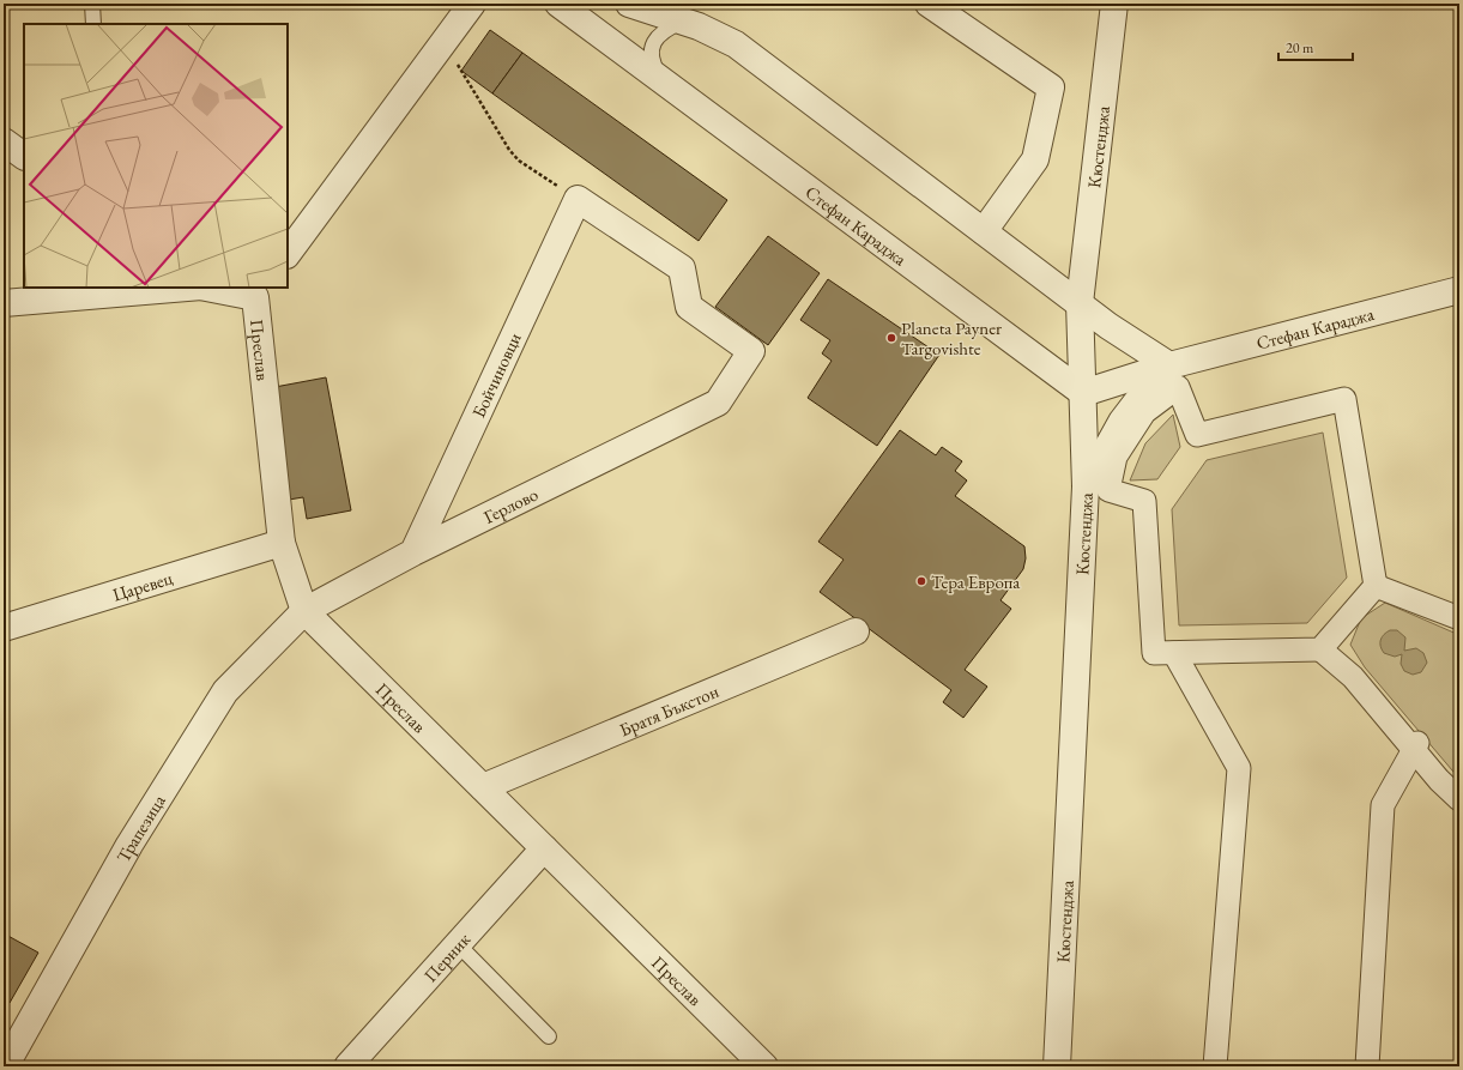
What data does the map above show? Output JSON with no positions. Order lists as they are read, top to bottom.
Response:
{
  "streets": {
    "street": [
      "Кюстенджа",
      "Стефан Караджа",
      "Преслав",
      "Бойчиновци",
      "Герлово",
      "Царевец",
      "Братя Бъкстон",
      "Трапезица",
      "Перник"
    ]
  },
  "crossings": [
    ["Кюстенджа", "Стефан Караджа"],
    ["Преслав", "Герлово"],
    ["Преслав", "Царевец"],
    ["Преслав", "Братя Бъкстон"],
    ["Преслав", "Трапезица"],
    ["Преслав", "Перник"],
    ["Бойчиновци", "Герлово"],
    ["Герлово", "Трапезица"]
  ],
  "places": ["Planeta Payner Targovishte", "Тера Европа"],
  "scale_bar": "20 m"
}
